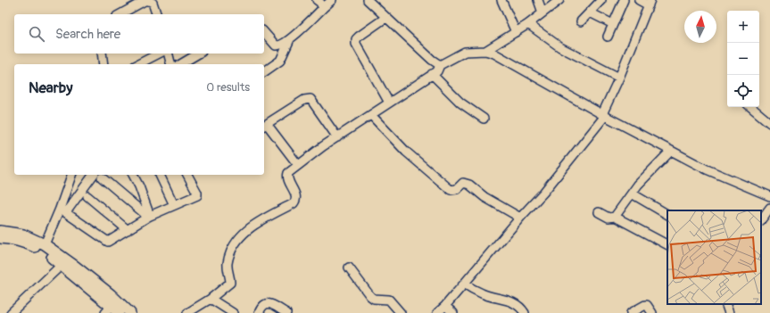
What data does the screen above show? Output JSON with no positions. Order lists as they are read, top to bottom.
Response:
{
  "north": "top",
  "page": {
    "map_buttons": ["+", "−"],
    "search": "Search here",
    "heading": ["Nearby", "0 results"]
  }
}
